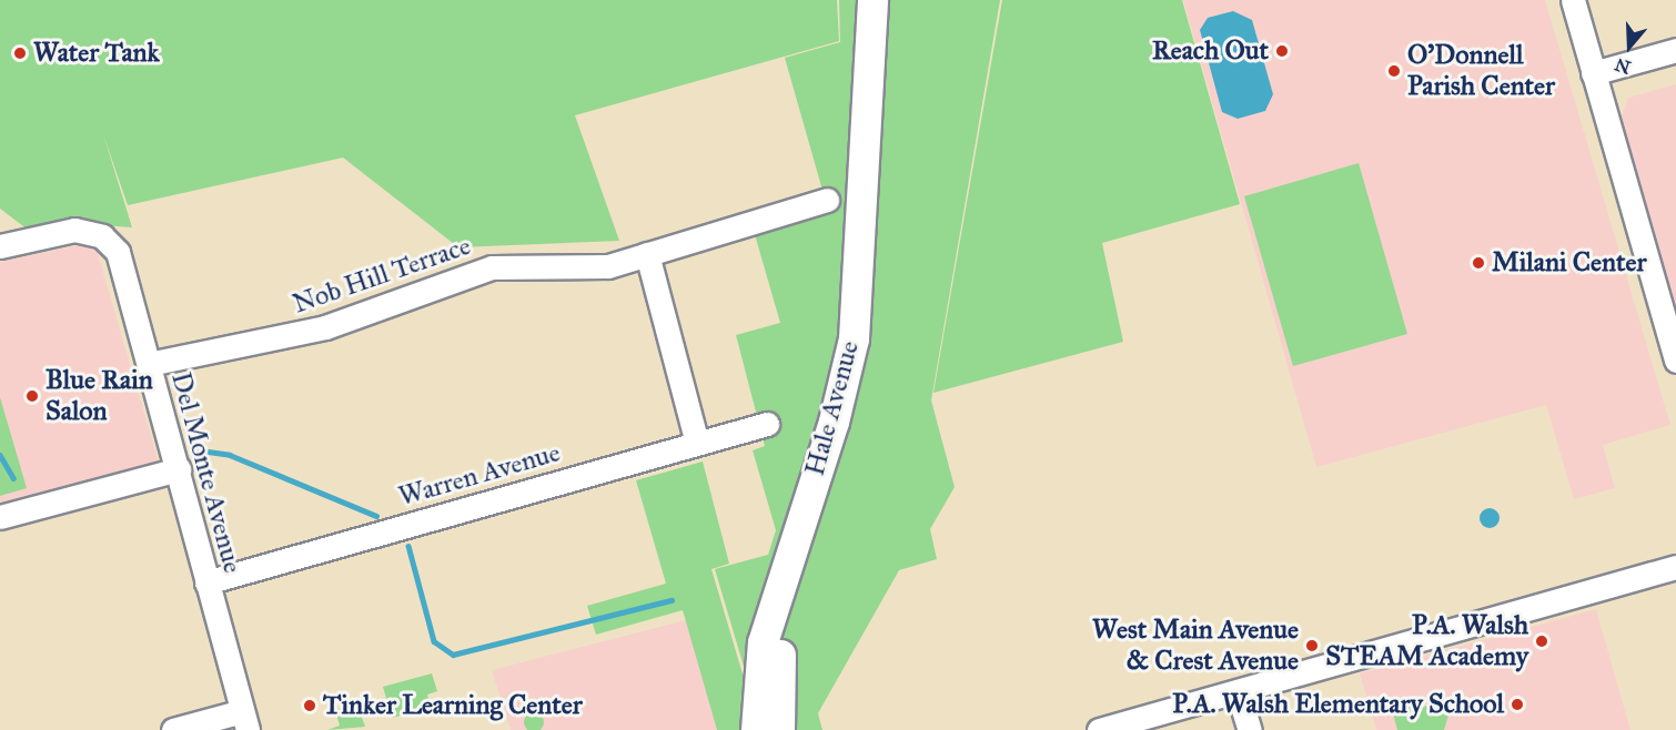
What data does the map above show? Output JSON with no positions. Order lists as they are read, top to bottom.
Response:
{
  "streets": {
    "main road": ["Hale Avenue"],
    "street": ["Nob Hill Terrace", "Del Monte Avenue", "Warren Avenue"]
  },
  "crossings": [
    ["Nob Hill Terrace", "Del Monte Avenue"],
    ["Del Monte Avenue", "Warren Avenue"]
  ],
  "places": [
    "Reach Out",
    "Water Tank",
    "O'Donnell Parish Center",
    "Milani Center",
    "Blue Rain Salon",
    "P.A. Walsh STEAM Academy",
    "West Main Avenue & Crest Avenue",
    "P.A. Walsh Elementary School",
    "Tinker Learning Center"
  ],
  "north": "bottom"
}
